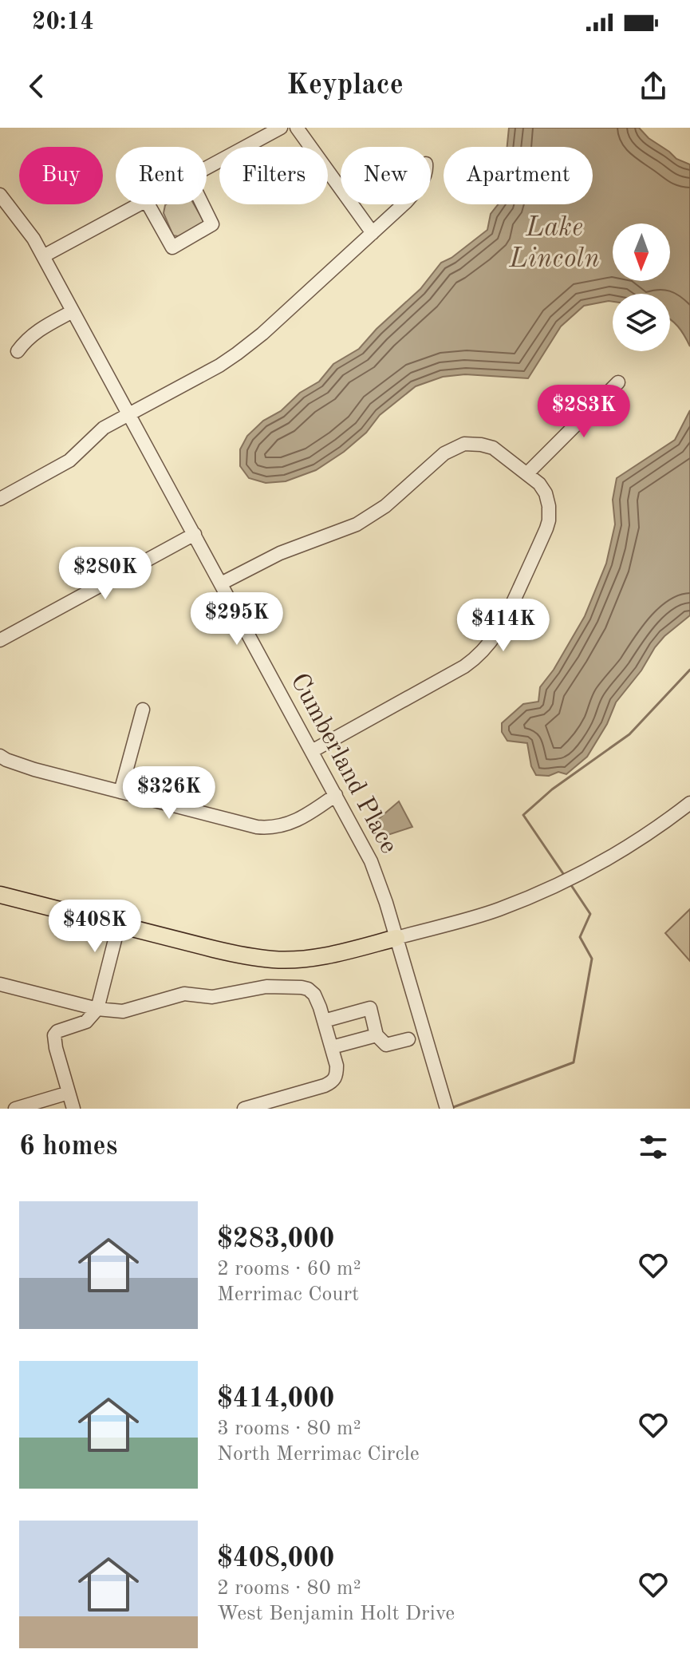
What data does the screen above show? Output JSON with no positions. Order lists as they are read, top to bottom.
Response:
{
  "streets": {
    "street": ["Cumberland Place"]
  },
  "water": ["Lake Lincoln"],
  "north": "bottom",
  "page": {
    "status": "20:14",
    "header": "Keyplace",
    "chip": [
      "Buy",
      "Rent",
      "Filters",
      "New",
      "Apartment"
    ],
    "price": [
      "$283K",
      "$280K",
      "$295K",
      "$414K",
      "$326K",
      "$408K"
    ],
    "heading": "6 homes",
    "list": [
      {
        "name": "$283,000",
        "note": "2 rooms · 60 m² · Merrimac Court"
      },
      {
        "name": "$414,000",
        "note": "3 rooms · 80 m² · North Merrimac Circle"
      },
      {
        "name": "$408,000",
        "note": "2 rooms · 80 m² · West Benjamin Holt Drive"
      }
    ]
  }
}
